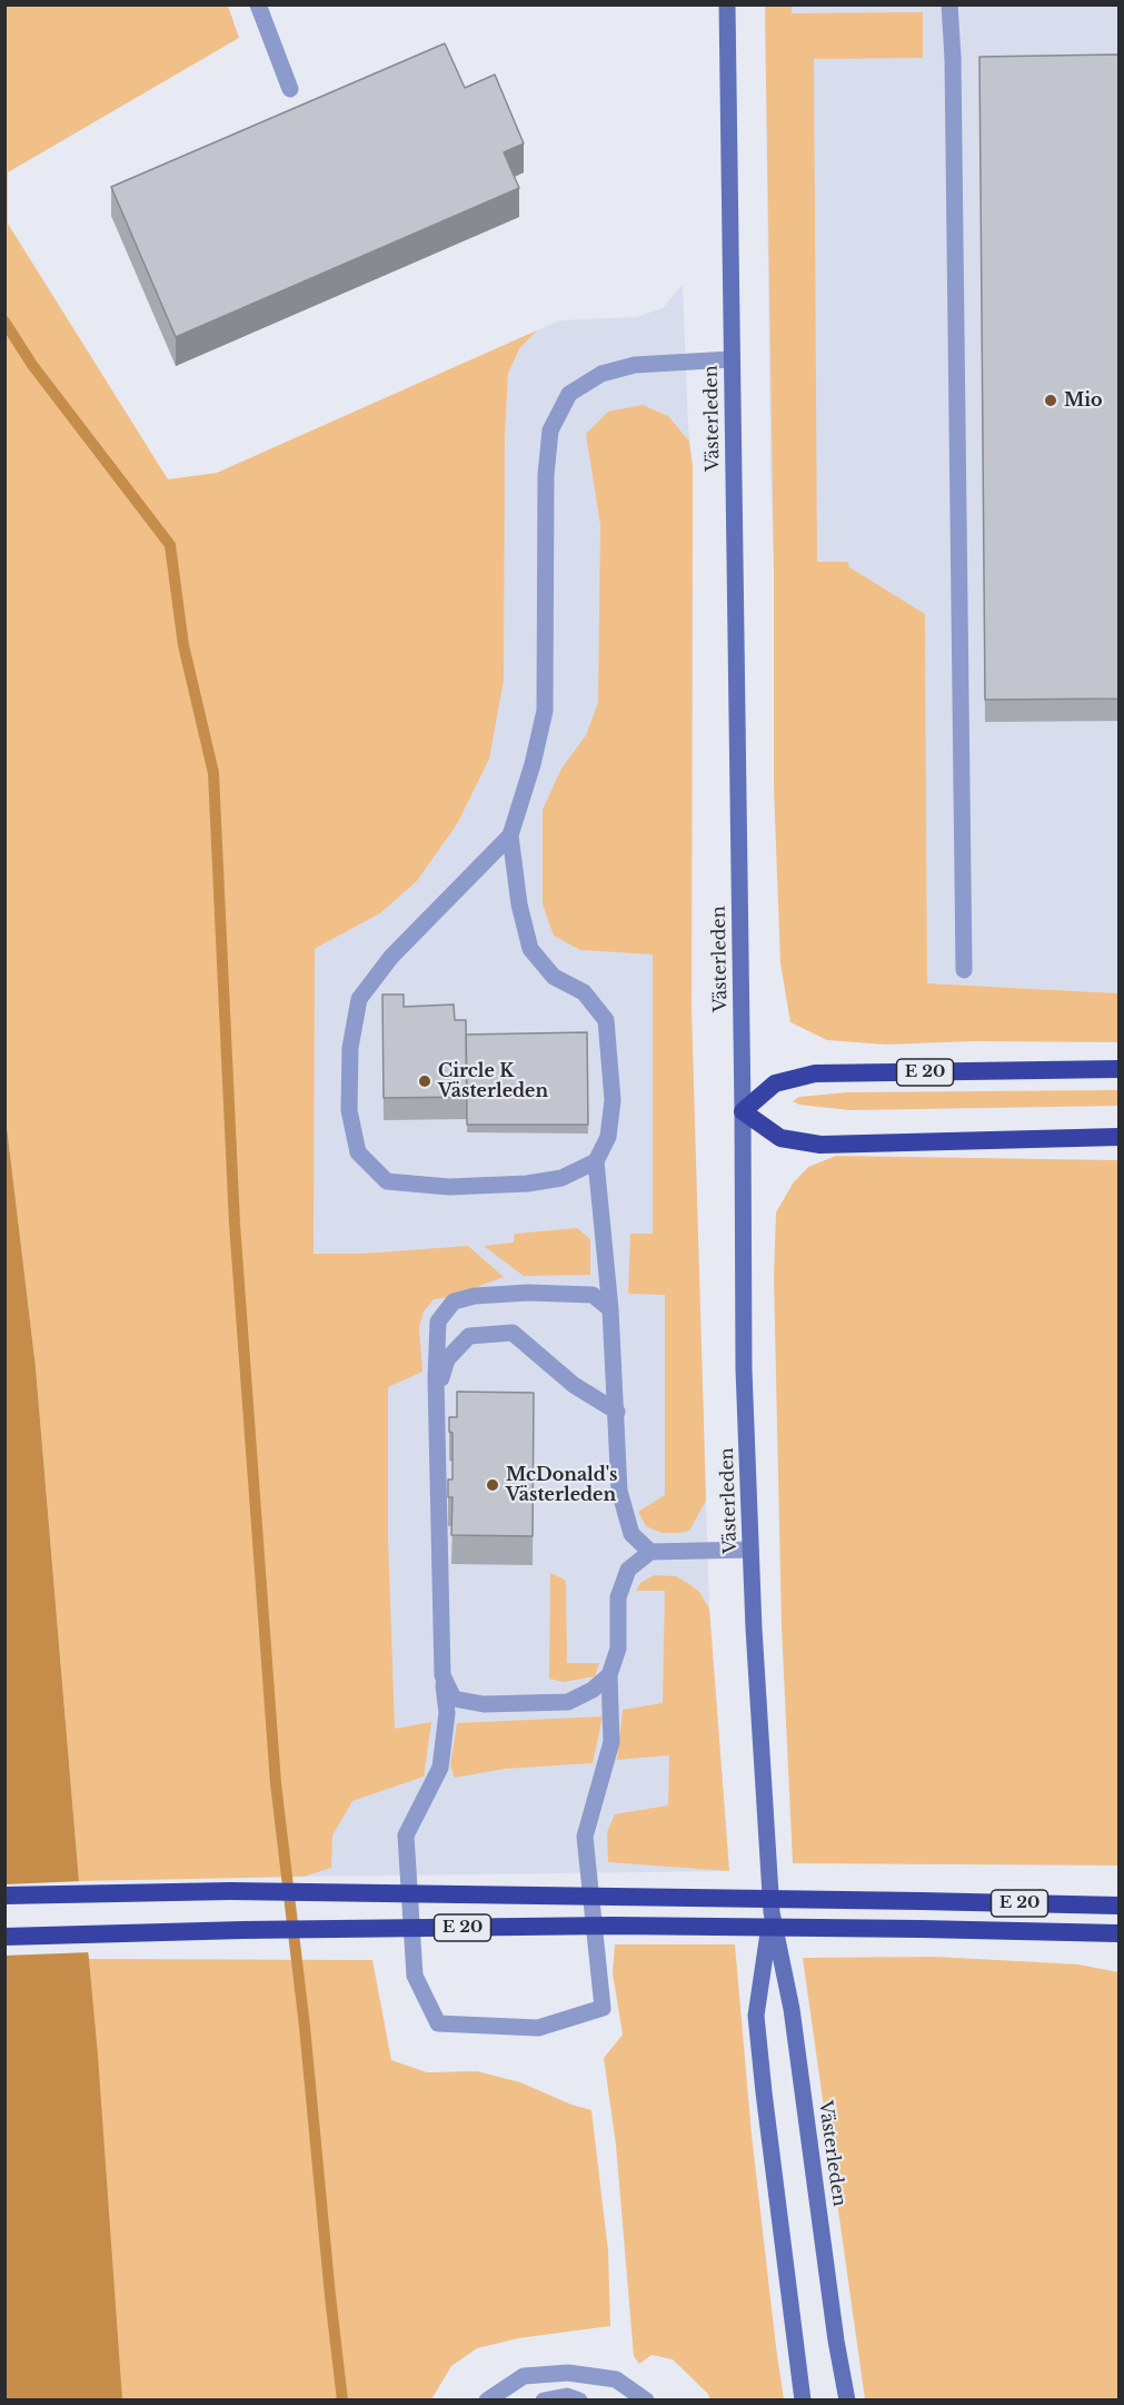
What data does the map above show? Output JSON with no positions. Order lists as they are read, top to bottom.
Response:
{
  "streets": {
    "highway": ["E 20"],
    "main road": ["Västerleden"]
  },
  "crossings": [
    ["Västerleden", "E 20"]
  ],
  "places": ["Mio", "Circle K Västerleden", "McDonald's Västerleden"]
}
